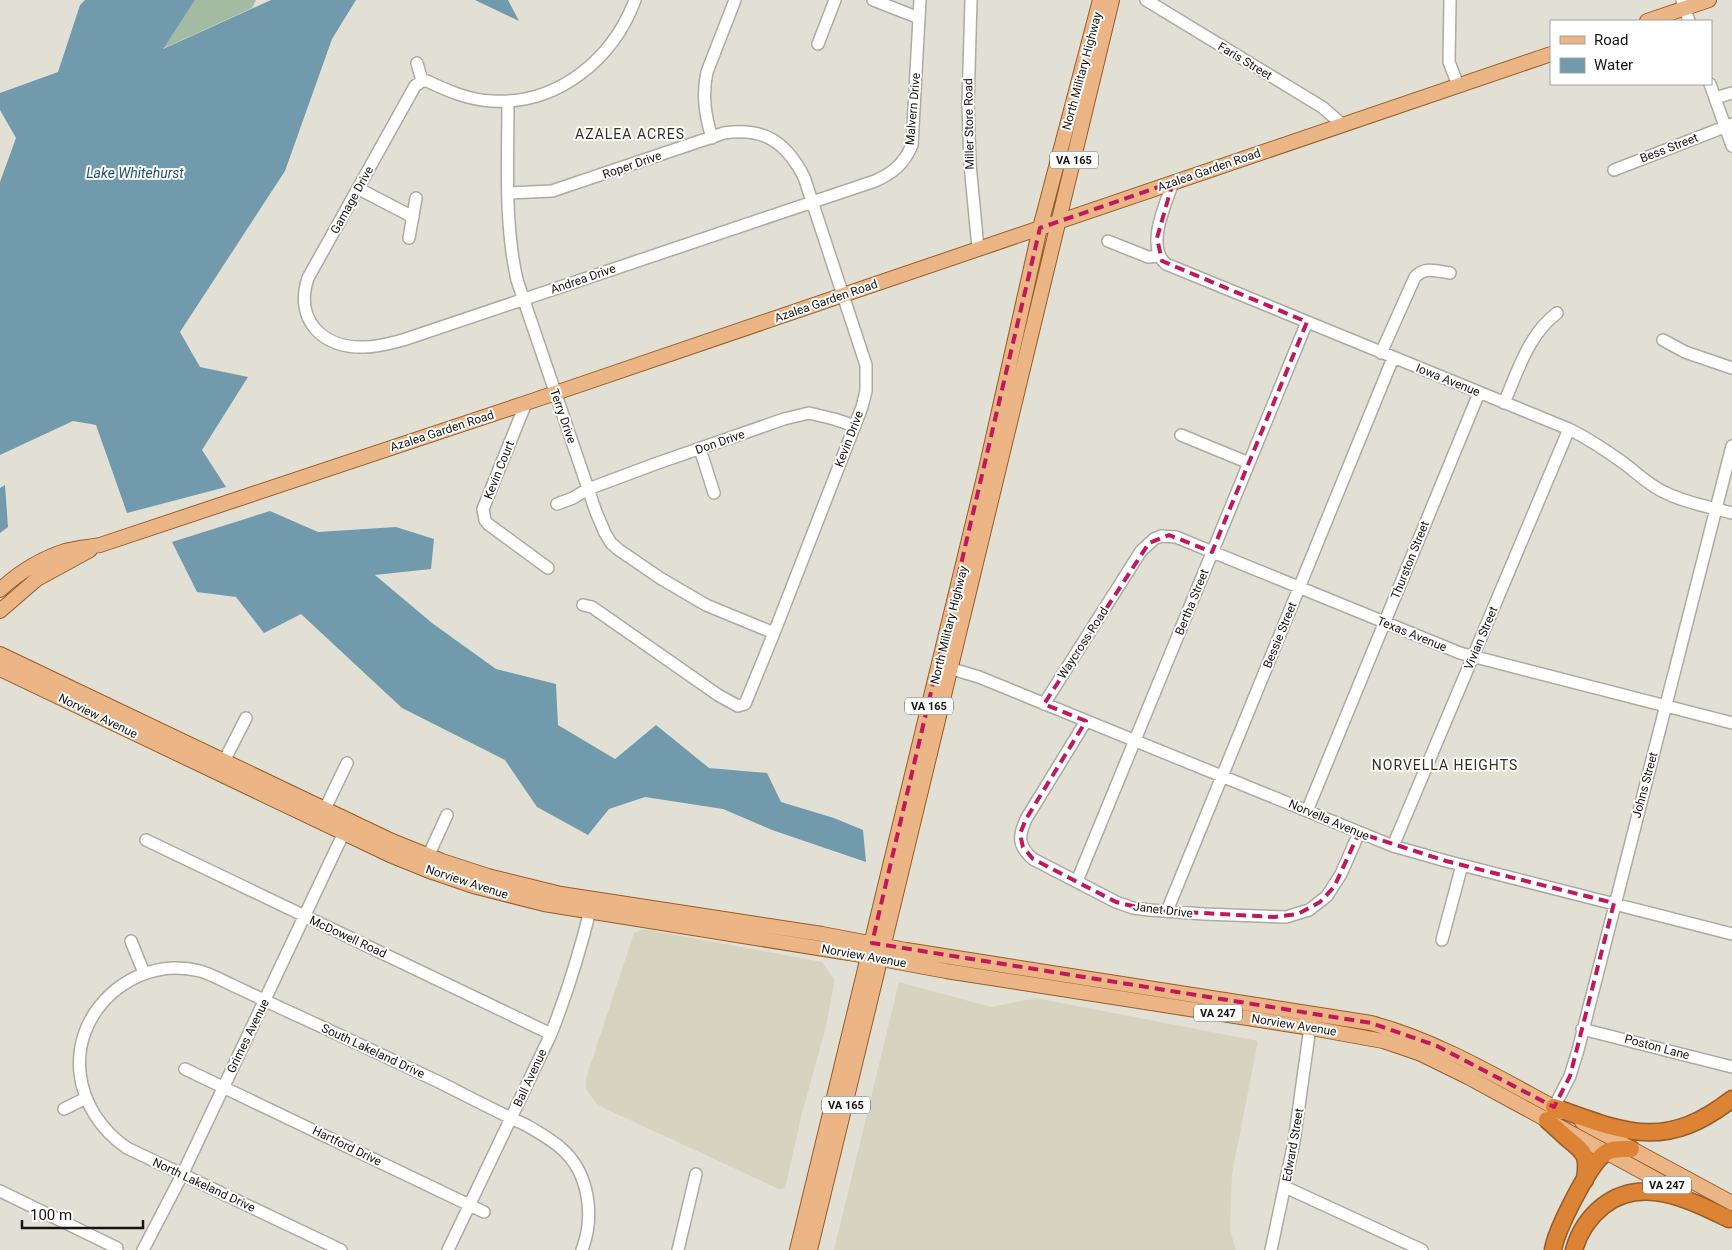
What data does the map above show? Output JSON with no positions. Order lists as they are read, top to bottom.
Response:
{
  "streets": {
    "main road": [
      "North Military Highway",
      "VA 165",
      "Azalea Garden Road",
      "Norview Avenue",
      "VA 247"
    ],
    "street": [
      "Faris Street",
      "Malvern Drive",
      "Miller Store Road",
      "Bess Street",
      "Roper Drive",
      "Gamage Drive",
      "Andrea Drive",
      "Iowa Avenue",
      "Terry Drive",
      "Kevin Drive",
      "Don Drive",
      "Kevin Court",
      "Thurston Street",
      "Bertha Street",
      "Texas Avenue",
      "Bessie Street",
      "Vivian Street",
      "Waycross Road",
      "Johns Street",
      "Norvella Avenue",
      "Janet Drive",
      "McDowell Road",
      "Grimes Avenue",
      "Poston Lane",
      "South Lakeland Drive",
      "Ball Avenue",
      "Edward Street",
      "Hartford Drive",
      "North Lakeland Drive"
    ]
  },
  "crossings": [
    ["Faris Street", "Azalea Garden Road"],
    ["North Military Highway", "Azalea Garden Road"],
    ["North Military Highway", "Norview Avenue"],
    ["North Military Highway", "Norvella Avenue"],
    ["Malvern Drive", "Andrea Drive"],
    ["Miller Store Road", "Azalea Garden Road"],
    ["Roper Drive", "Terry Drive"],
    ["Roper Drive", "Kevin Drive"],
    ["Azalea Garden Road", "Terry Drive"],
    ["Azalea Garden Road", "Kevin Drive"],
    ["Azalea Garden Road", "Kevin Court"],
    ["Gamage Drive", "Andrea Drive"],
    ["Andrea Drive", "Terry Drive"],
    ["Andrea Drive", "Kevin Drive"],
    ["Iowa Avenue", "Thurston Street"],
    ["Iowa Avenue", "Bertha Street"],
    ["Iowa Avenue", "Bessie Street"],
    ["Iowa Avenue", "Vivian Street"],
    ["Iowa Avenue", "Johns Street"],
    ["Terry Drive", "Kevin Drive"],
    ["Terry Drive", "Don Drive"],
    ["Kevin Drive", "Don Drive"],
    ["Thurston Street", "Texas Avenue"],
    ["Thurston Street", "Norvella Avenue"],
    ["Bertha Street", "Texas Avenue"],
    ["Bertha Street", "Norvella Avenue"],
    ["Bertha Street", "Janet Drive"],
    ["Texas Avenue", "Bessie Street"],
    ["Texas Avenue", "Vivian Street"],
    ["Texas Avenue", "Waycross Road"],
    ["Texas Avenue", "Johns Street"],
    ["Bessie Street", "Norvella Avenue"],
    ["Bessie Street", "Janet Drive"],
    ["Vivian Street", "Norvella Avenue"],
    ["Waycross Road", "Norvella Avenue"],
    ["Norview Avenue", "Johns Street"],
    ["Norview Avenue", "Grimes Avenue"],
    ["Norview Avenue", "Ball Avenue"],
    ["Norview Avenue", "Edward Street"],
    ["Johns Street", "Norvella Avenue"],
    ["Johns Street", "Poston Lane"],
    ["Norvella Avenue", "Janet Drive"],
    ["McDowell Road", "Grimes Avenue"],
    ["McDowell Road", "Ball Avenue"],
    ["Grimes Avenue", "South Lakeland Drive"],
    ["Grimes Avenue", "Hartford Drive"],
    ["Grimes Avenue", "North Lakeland Drive"],
    ["South Lakeland Drive", "Ball Avenue"],
    ["South Lakeland Drive", "North Lakeland Drive"],
    ["Ball Avenue", "Hartford Drive"]
  ],
  "districts": ["AZALEA ACRES", "NORVELLA HEIGHTS"],
  "water": ["Lake Whitehurst"],
  "legend": ["Road", "Water"],
  "scale_bar": "100 m"
}
